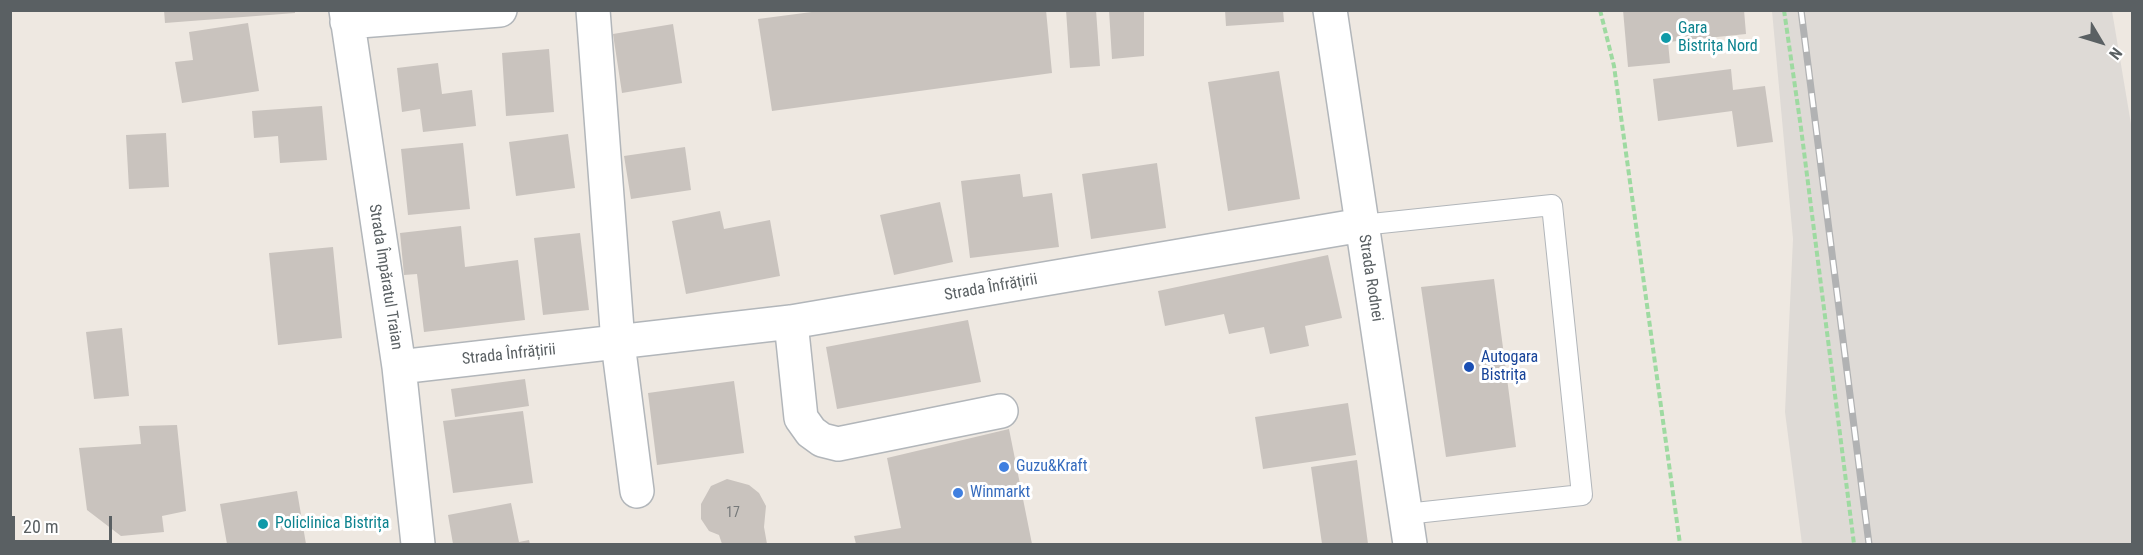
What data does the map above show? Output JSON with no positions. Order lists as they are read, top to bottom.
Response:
{
  "streets": {
    "street": ["Strada Împăratul Traian", "Strada Rodnei", "Strada Înfrățirii"]
  },
  "crossings": [
    ["Strada Împăratul Traian", "Strada Înfrățirii"],
    ["Strada Rodnei", "Strada Înfrățirii"]
  ],
  "places": [
    "Gara Bistrița Nord",
    "Autogara Bistrița",
    "Guzu&Kraft",
    "Winmarkt",
    "Policlinica Bistrița"
  ],
  "house_numbers": ["17"],
  "scale_bar": "20 m",
  "north": "bottom right"
}
